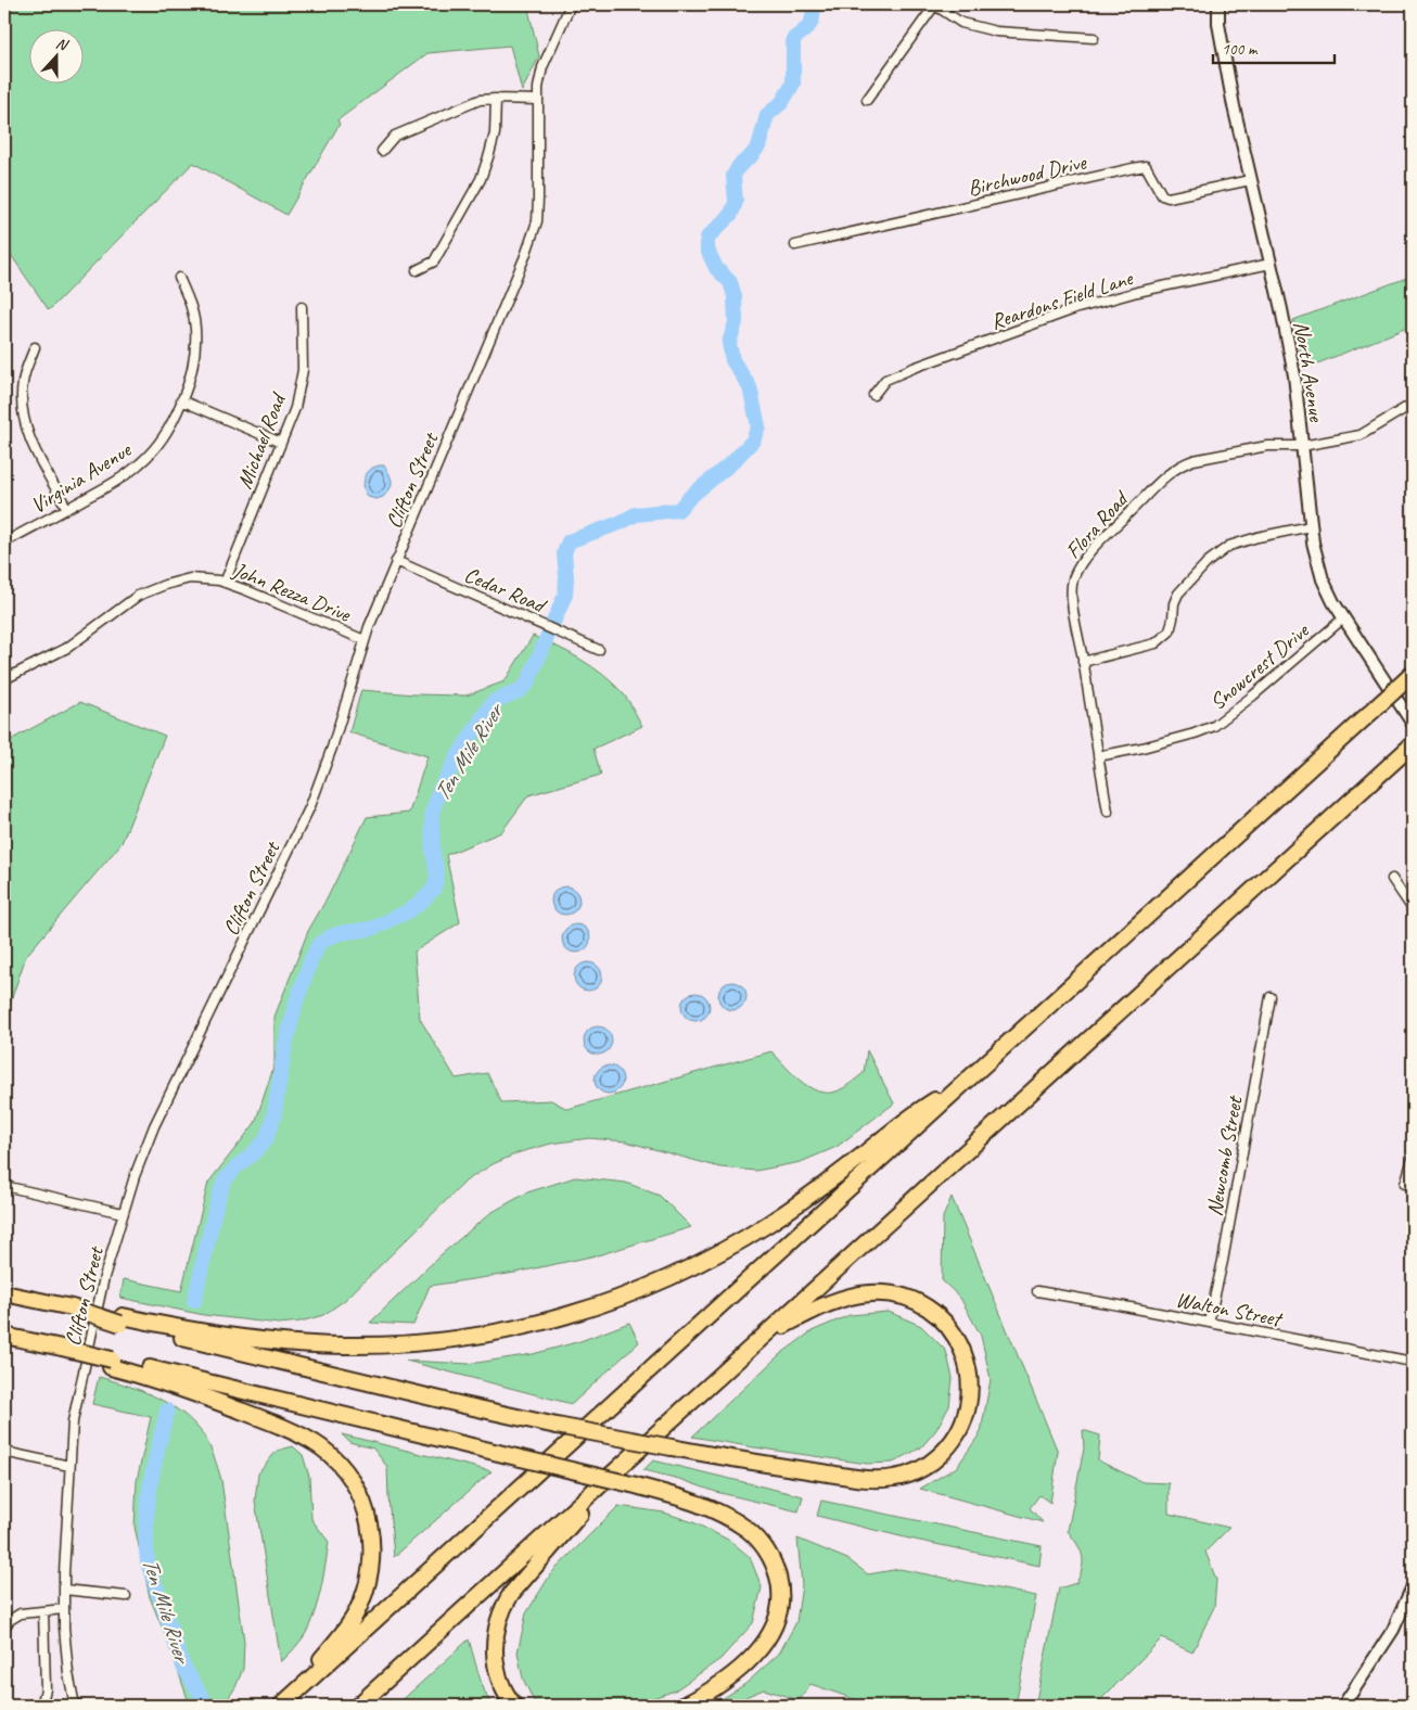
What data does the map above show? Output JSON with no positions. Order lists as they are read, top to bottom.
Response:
{
  "streets": {
    "main road": ["North Avenue"],
    "street": [
      "Birchwood Drive",
      "Reardons Field Lane",
      "Michael Road",
      "Virginia Avenue",
      "Clifton Street",
      "Flora Road",
      "Cedar Road",
      "John Rezza Drive",
      "Snowcrest Drive",
      "Newcomb Street",
      "Walton Street"
    ]
  },
  "crossings": [
    ["Birchwood Drive", "North Avenue"],
    ["Reardons Field Lane", "North Avenue"],
    ["North Avenue", "Flora Road"],
    ["North Avenue", "Snowcrest Drive"],
    ["Michael Road", "John Rezza Drive"],
    ["Clifton Street", "Cedar Road"],
    ["Clifton Street", "John Rezza Drive"],
    ["Flora Road", "Snowcrest Drive"],
    ["Newcomb Street", "Walton Street"]
  ],
  "water": ["Ten Mile River"],
  "scale_bar": "100 m",
  "north": "top"
}
